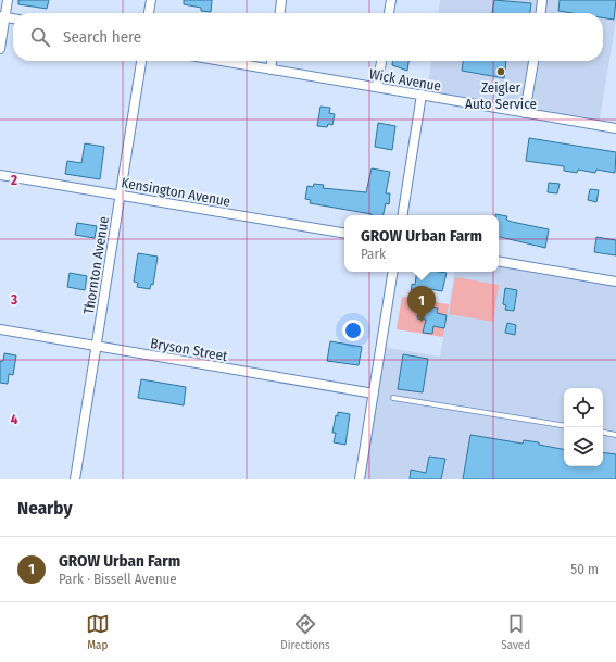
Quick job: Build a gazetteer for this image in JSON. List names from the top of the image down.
{
  "streets": {
    "street": [
      "Wick Avenue",
      "Kensington Avenue",
      "Thornton Avenue",
      "Bryson Street"
    ]
  },
  "crossings": [
    ["Kensington Avenue", "Thornton Avenue"],
    ["Thornton Avenue", "Bryson Street"]
  ],
  "places": ["Zeigler Auto Service"],
  "page": {
    "search": "Search here",
    "popup": ["GROW Urban Farm", "Park"],
    "pins": "1",
    "heading": "Nearby",
    "list": [
      {
        "mark": "1",
        "name": "GROW Urban Farm",
        "note": "Park · Bissell Avenue",
        "value": "50 m"
      }
    ],
    "nav": ["Map", "Directions", "Saved"]
  },
  "grid": {
    "rows": ["2", "3", "4"]
  }
}
